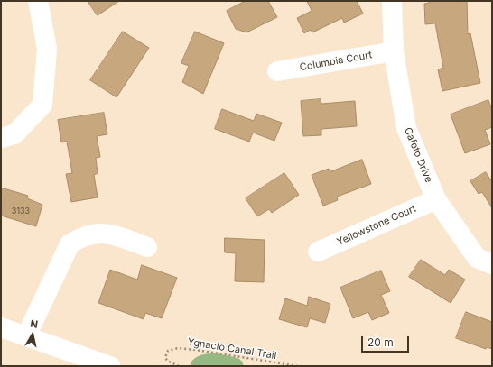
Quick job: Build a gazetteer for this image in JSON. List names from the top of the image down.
{
  "streets": {
    "street": ["Columbia Court", "Cafeto Drive", "Yellowstone Court"],
    "path": ["Ygnacio Canal Trail"]
  },
  "crossings": [
    ["Columbia Court", "Cafeto Drive"],
    ["Cafeto Drive", "Yellowstone Court"]
  ],
  "house_numbers": ["3133"],
  "scale_bar": "20 m",
  "north": "top"
}
